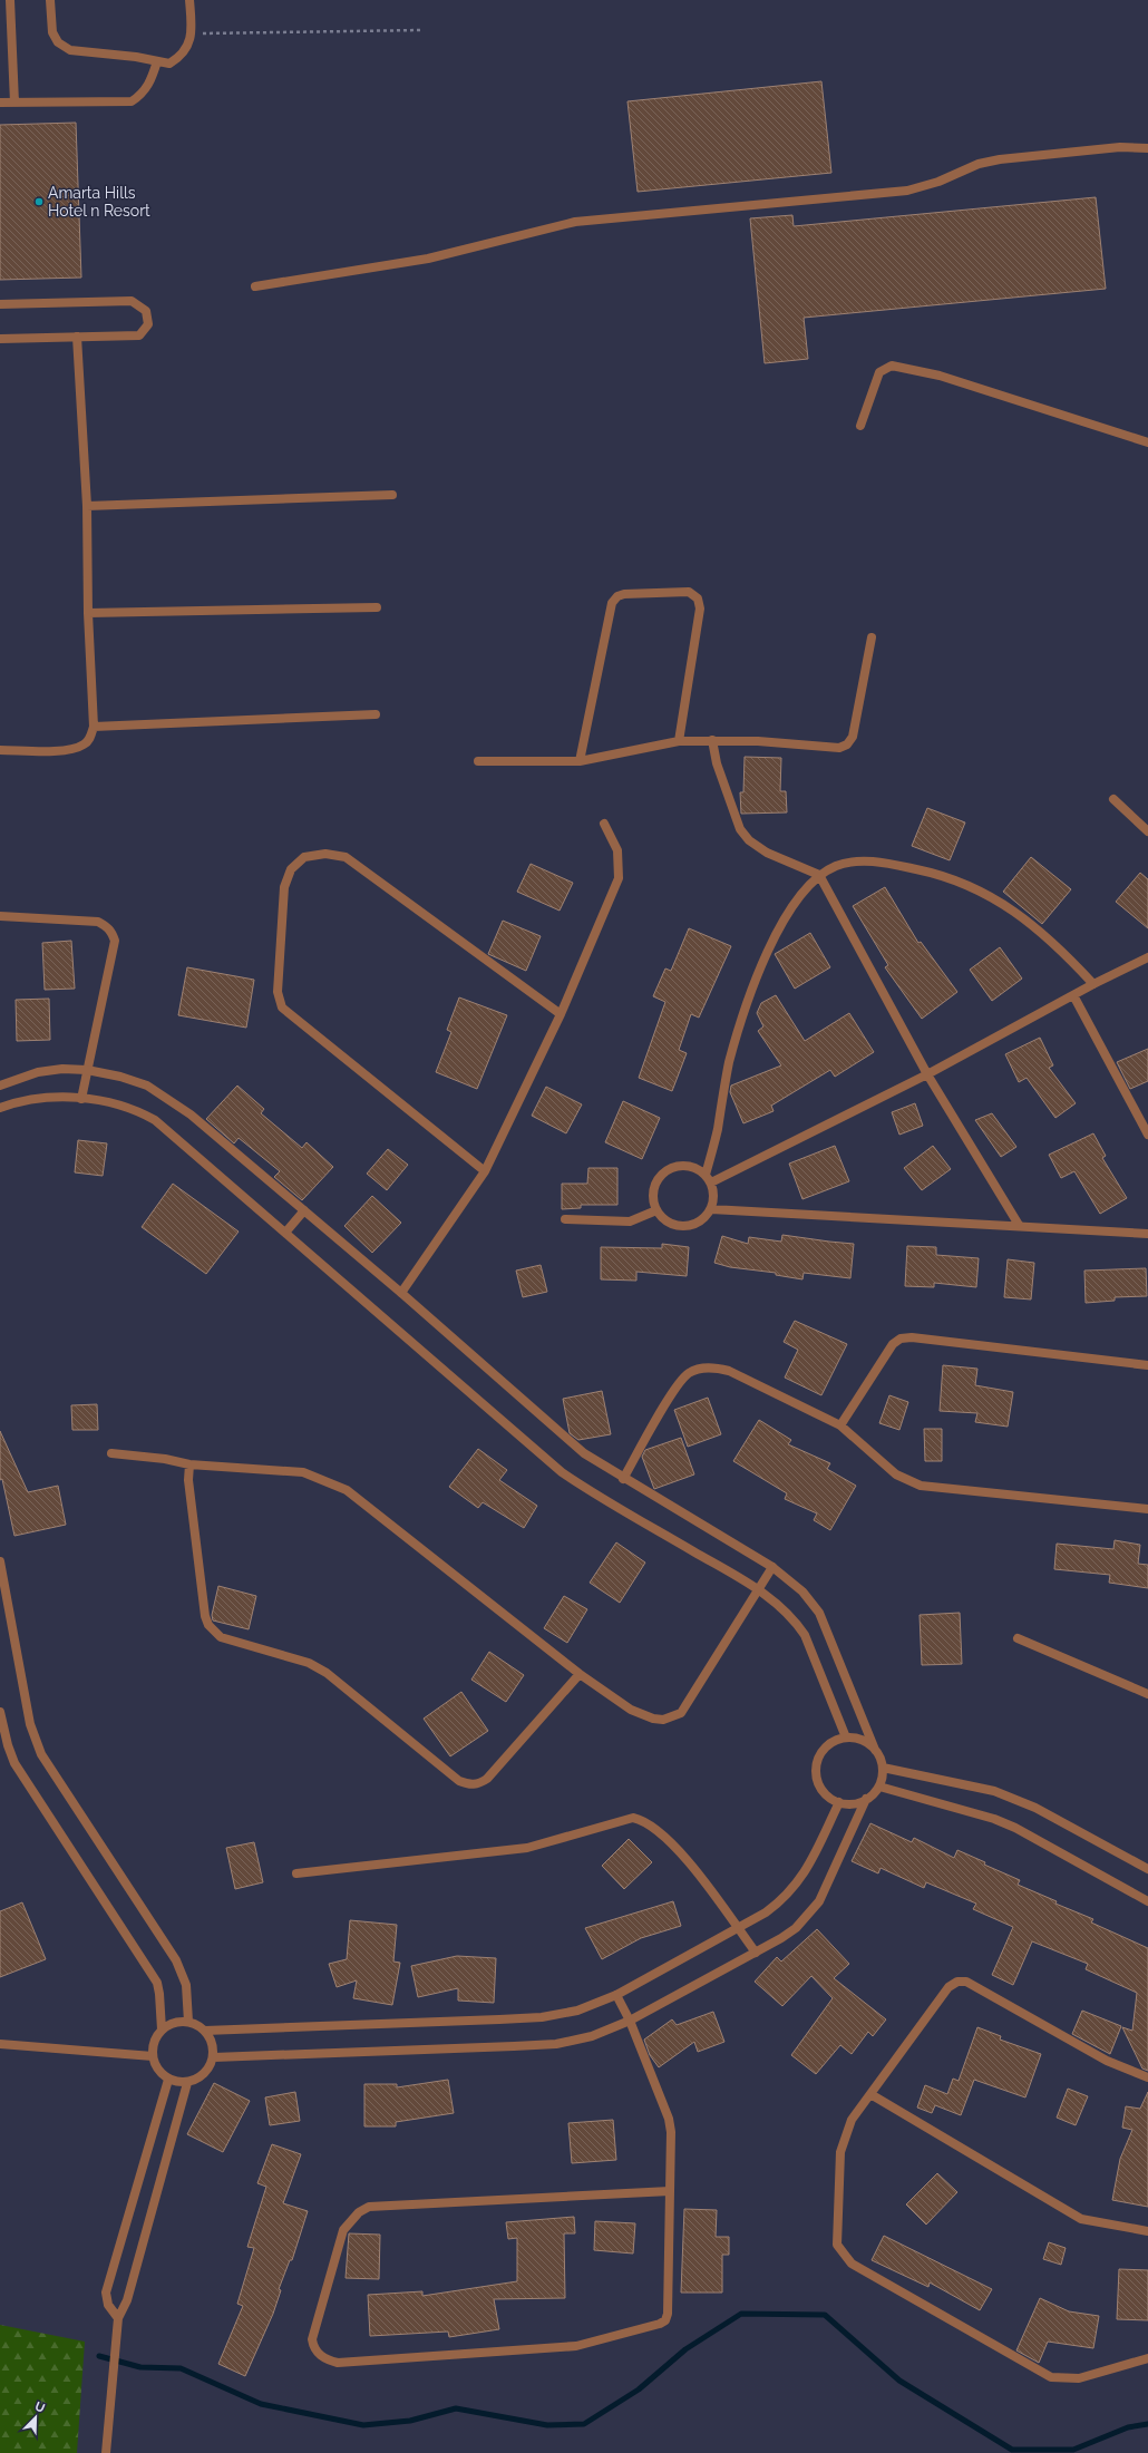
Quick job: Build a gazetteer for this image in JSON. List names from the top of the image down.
{
  "places": ["Amarta Hills Hotel n Resort"],
  "north": "top right"
}
